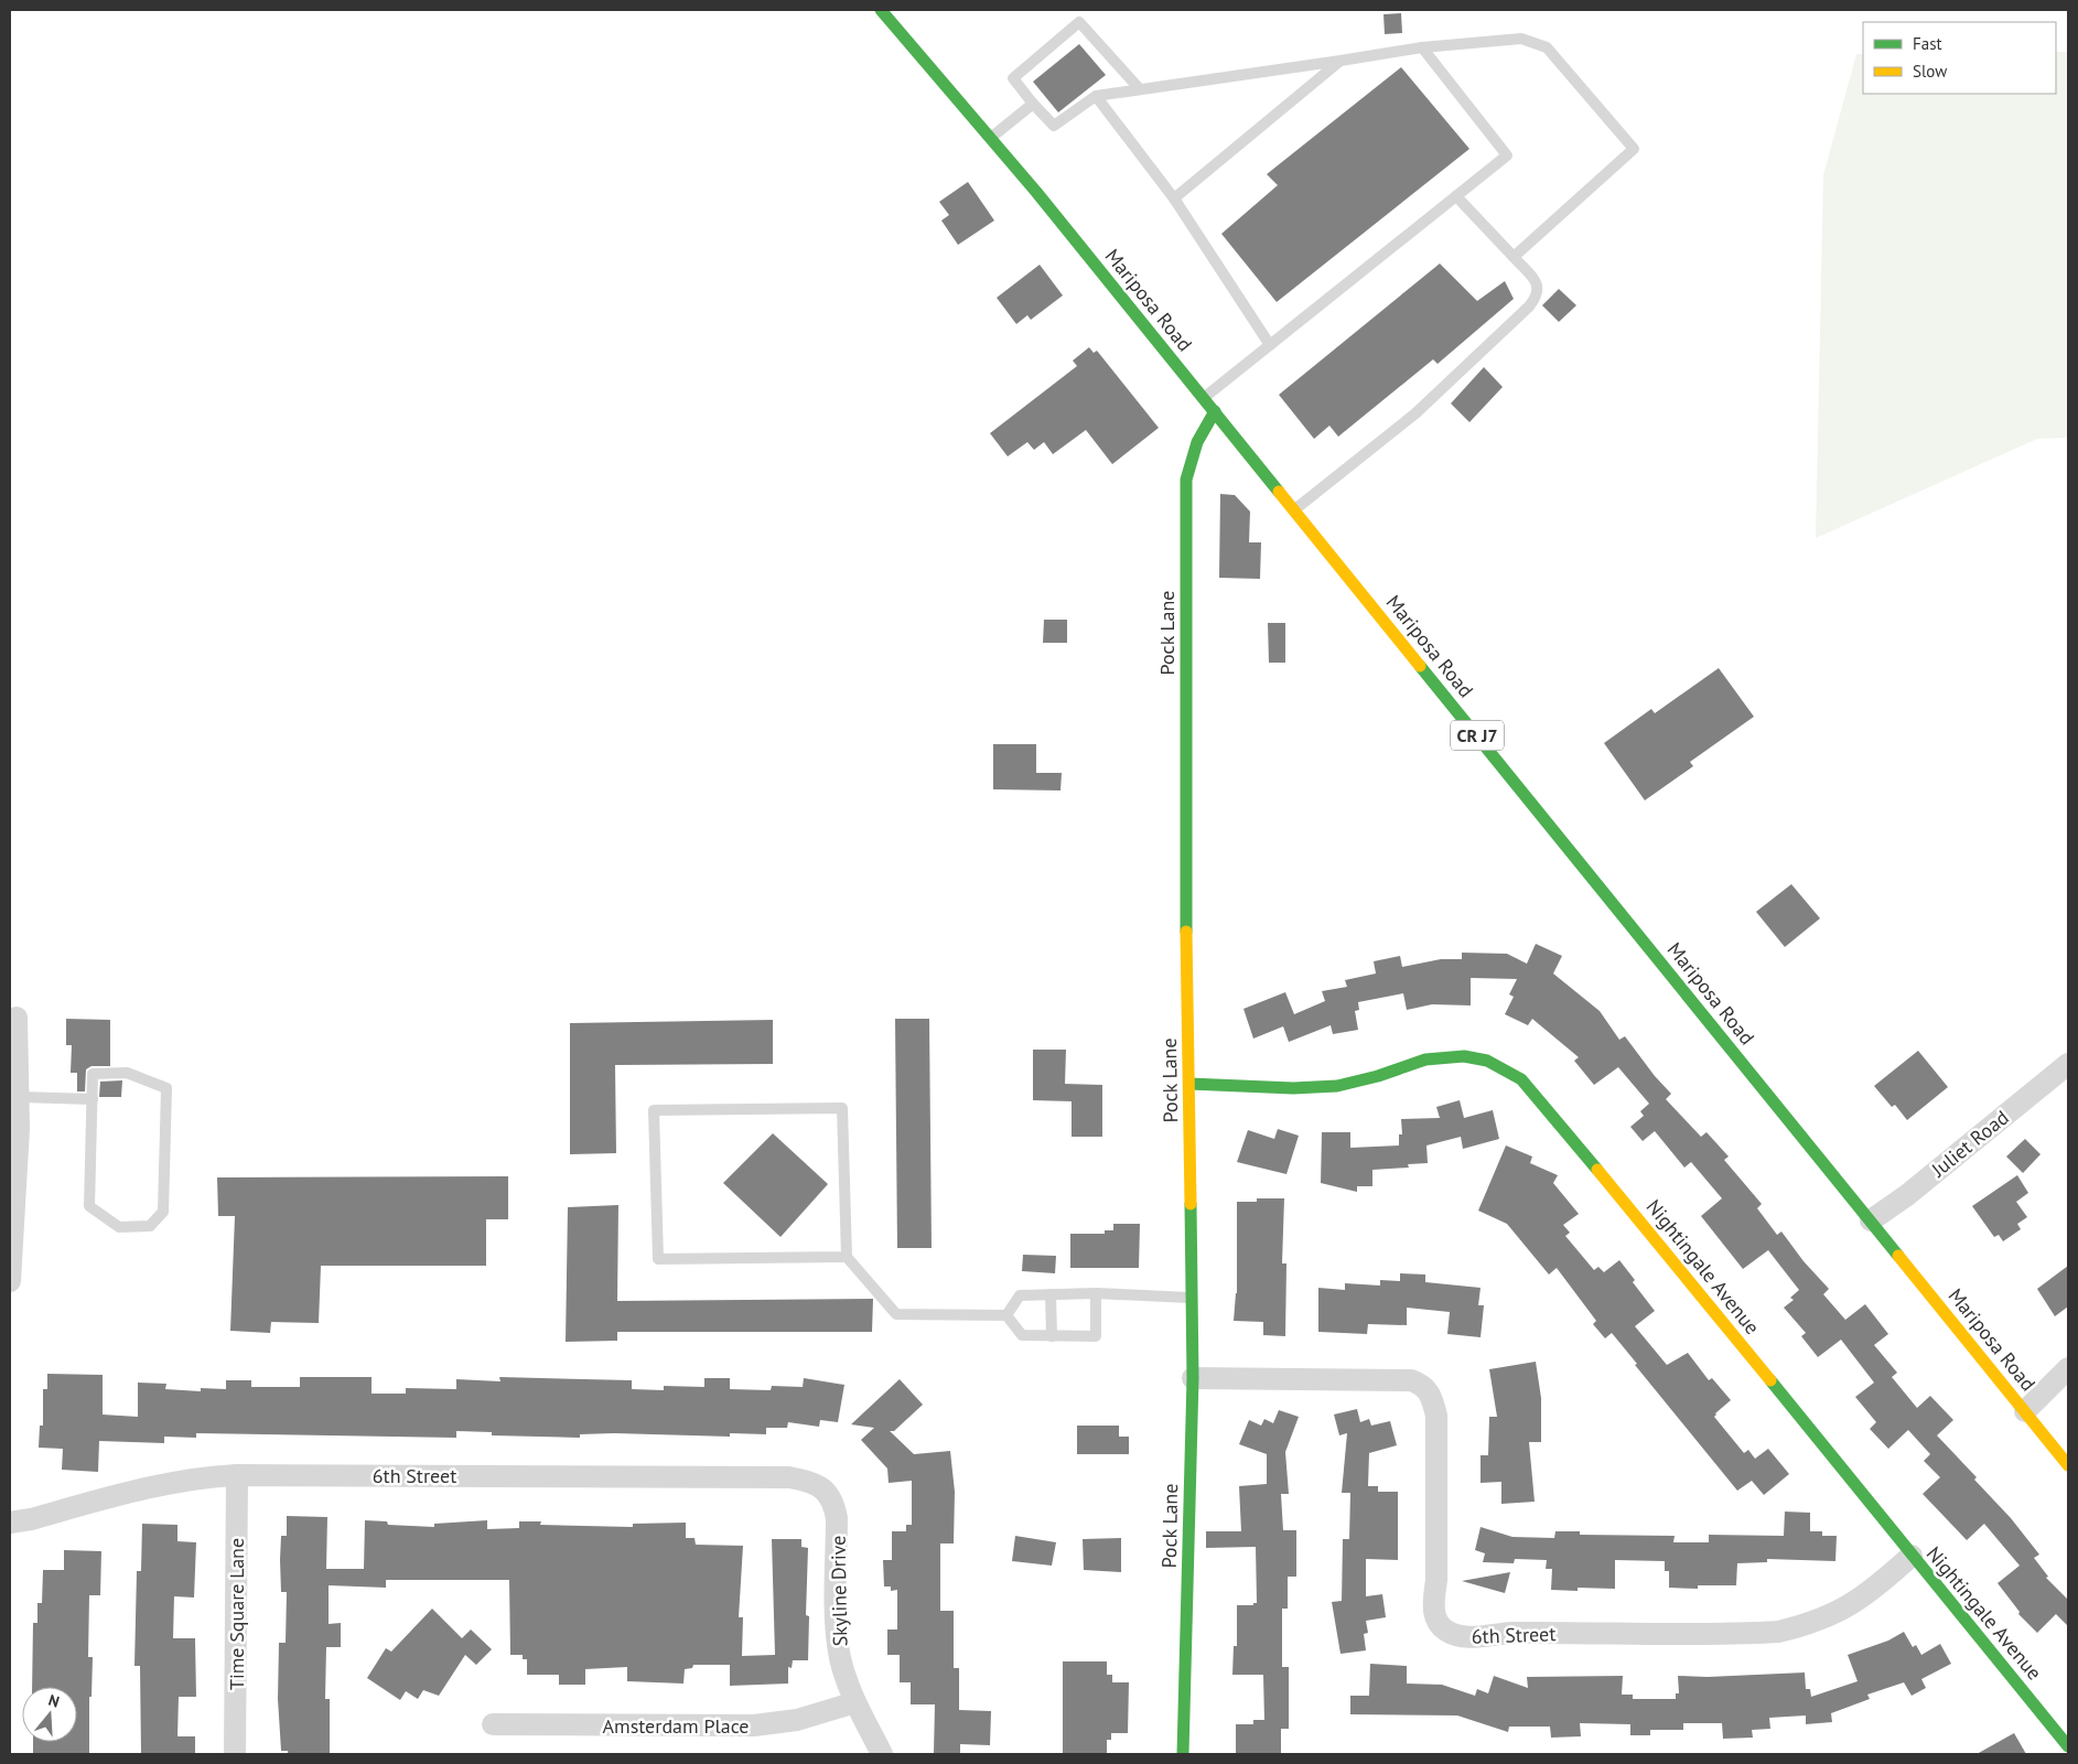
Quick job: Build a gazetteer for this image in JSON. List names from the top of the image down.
{
  "streets": {
    "street": [
      "Mariposa Road",
      "Pock Lane",
      "CR J7",
      "Juliet Road",
      "Nightingale Avenue",
      "6th Street",
      "Skyline Drive",
      "Time Square Lane",
      "Amsterdam Place"
    ]
  },
  "crossings": [
    ["Mariposa Road", "Pock Lane"],
    ["Mariposa Road", "Juliet Road"],
    ["Pock Lane", "Nightingale Avenue"],
    ["Pock Lane", "6th Street"],
    ["Nightingale Avenue", "6th Street"],
    ["6th Street", "Skyline Drive"],
    ["6th Street", "Time Square Lane"],
    ["Skyline Drive", "Amsterdam Place"]
  ],
  "legend": ["Fast", "Slow"],
  "north": "top"
}
